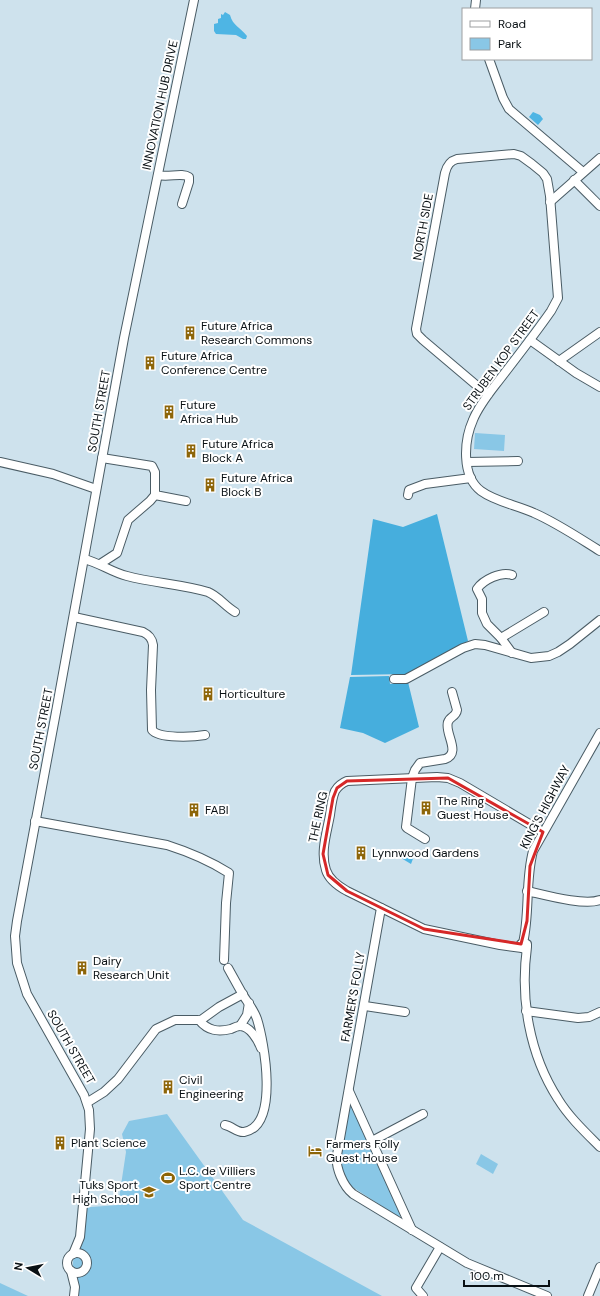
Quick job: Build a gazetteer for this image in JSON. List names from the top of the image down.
{
  "streets": {
    "street": [
      "INNOVATION HUB DRIVE",
      "NORTH SIDE",
      "STRUBEN KOP STREET",
      "SOUTH STREET",
      "KING'S HIGHWAY",
      "THE RING",
      "FARMER'S FOLLY"
    ]
  },
  "crossings": [
    ["INNOVATION HUB DRIVE", "SOUTH STREET"],
    ["NORTH SIDE", "STRUBEN KOP STREET"],
    ["KING'S HIGHWAY", "THE RING"],
    ["THE RING", "FARMER'S FOLLY"]
  ],
  "places": {
    "building": [
      "Future Africa Research Commons",
      "Future Africa Conference Centre",
      "Future Africa Hub",
      "Future Africa Block A",
      "Future Africa Block B",
      "Horticulture",
      "The Ring Guest House",
      "FABI",
      "Lynnwood Gardens",
      "Dairy Research Unit",
      "Civil Engineering",
      "Plant Science"
    ],
    "hotel": ["Farmers Folly Guest House"],
    "sports": ["L.C. de Villiers Sport Centre"],
    "school or university": ["Tuks Sport High School"]
  },
  "legend": ["Road", "Park"],
  "scale_bar": "100 m",
  "north": "left"
}
